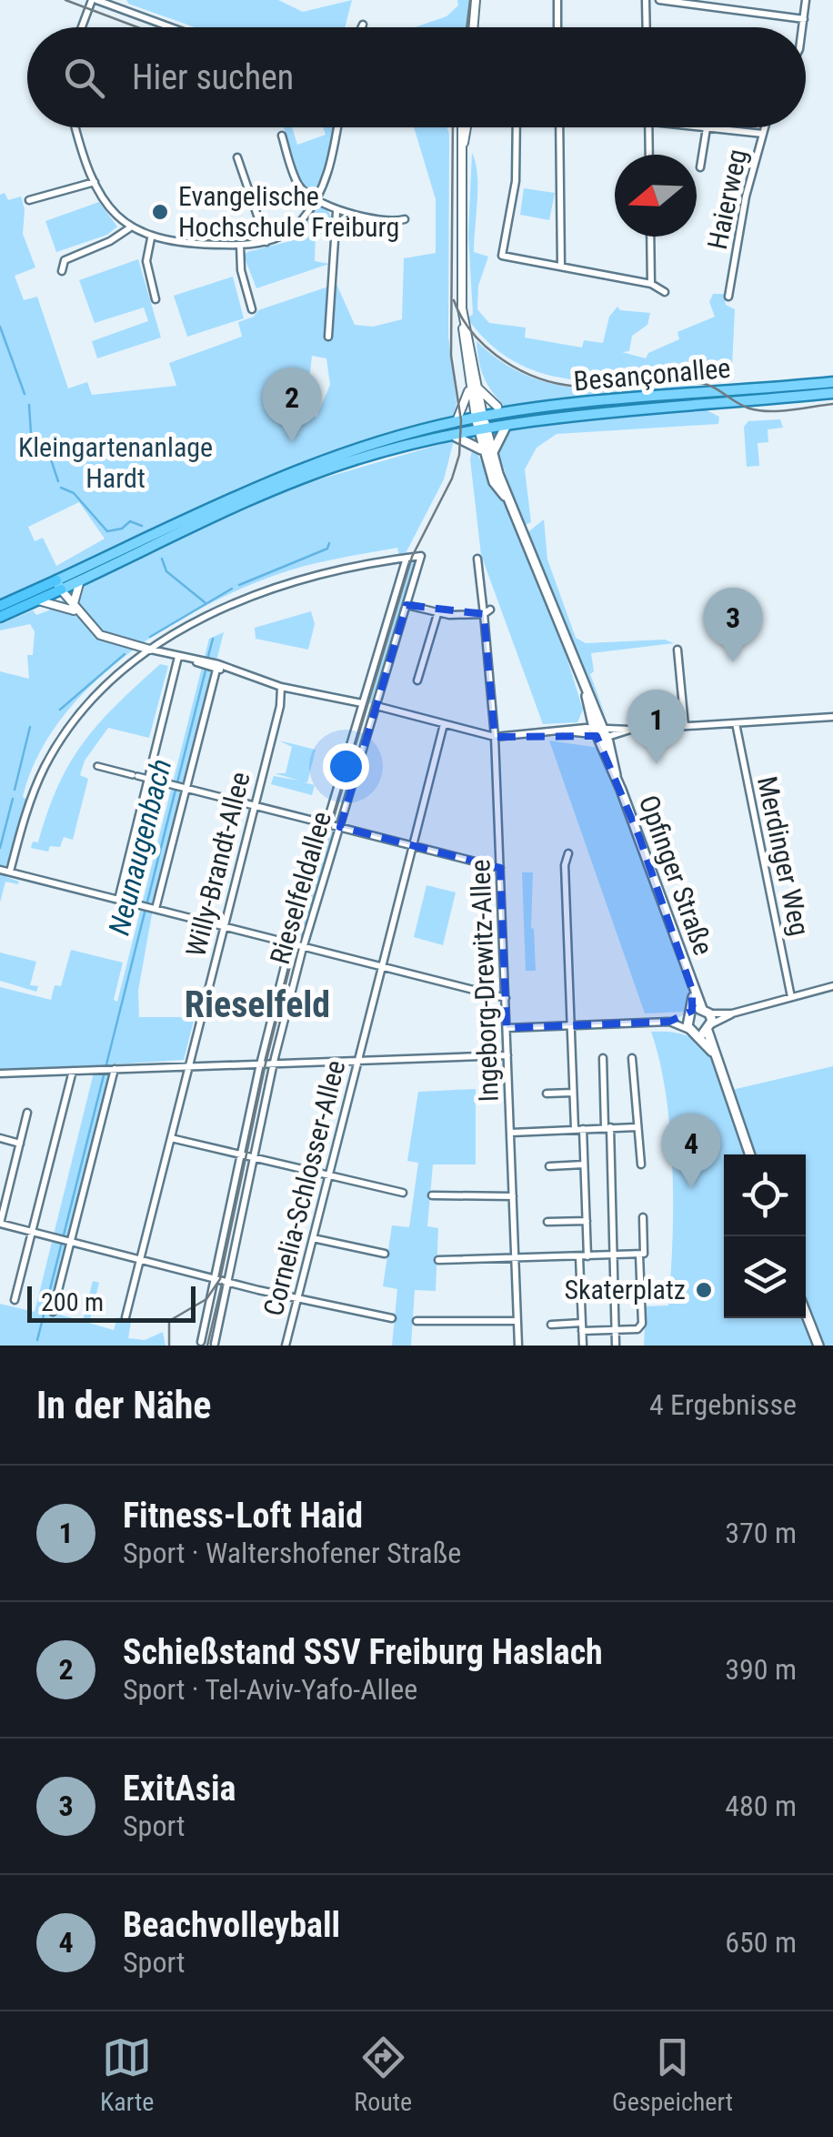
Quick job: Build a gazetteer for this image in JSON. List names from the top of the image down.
{
  "streets": {
    "main road": ["Besançonallee", "Opfinger Straße"],
    "street": [
      "Haierweg",
      "Merdinger Weg",
      "Willy-Brandt-Allee",
      "Rieselfeldallee",
      "Ingeborg-Drewitz-Allee",
      "Cornelia-Schlosser-Allee"
    ]
  },
  "crossings": [
    ["Besançonallee", "Opfinger Straße"]
  ],
  "districts": ["Rieselfeld"],
  "water": ["Neunaugenbach"],
  "parks": ["Kleingartenanlage Hardt"],
  "places": ["Evangelische Hochschule Freiburg", "Skaterplatz"],
  "scale_bar": "200 m",
  "north": "left",
  "page": {
    "search": "Hier suchen",
    "pins": [
      "2",
      "3",
      "1",
      "4"
    ],
    "scale": "200 m",
    "heading": ["In der Nähe", "4 Ergebnisse"],
    "list": [
      {
        "mark": "1",
        "name": "Fitness-Loft Haid",
        "note": "Sport · Waltershofener Straße",
        "value": "370 m"
      },
      {
        "mark": "2",
        "name": "Schießstand SSV Freiburg Haslach",
        "note": "Sport · Tel-Aviv-Yafo-Allee",
        "value": "390 m"
      },
      {
        "mark": "3",
        "name": "ExitAsia",
        "note": "Sport",
        "value": "480 m"
      },
      {
        "mark": "4",
        "name": "Beachvolleyball",
        "note": "Sport",
        "value": "650 m"
      }
    ],
    "nav": ["Karte", "Route", "Gespeichert"]
  }
}
